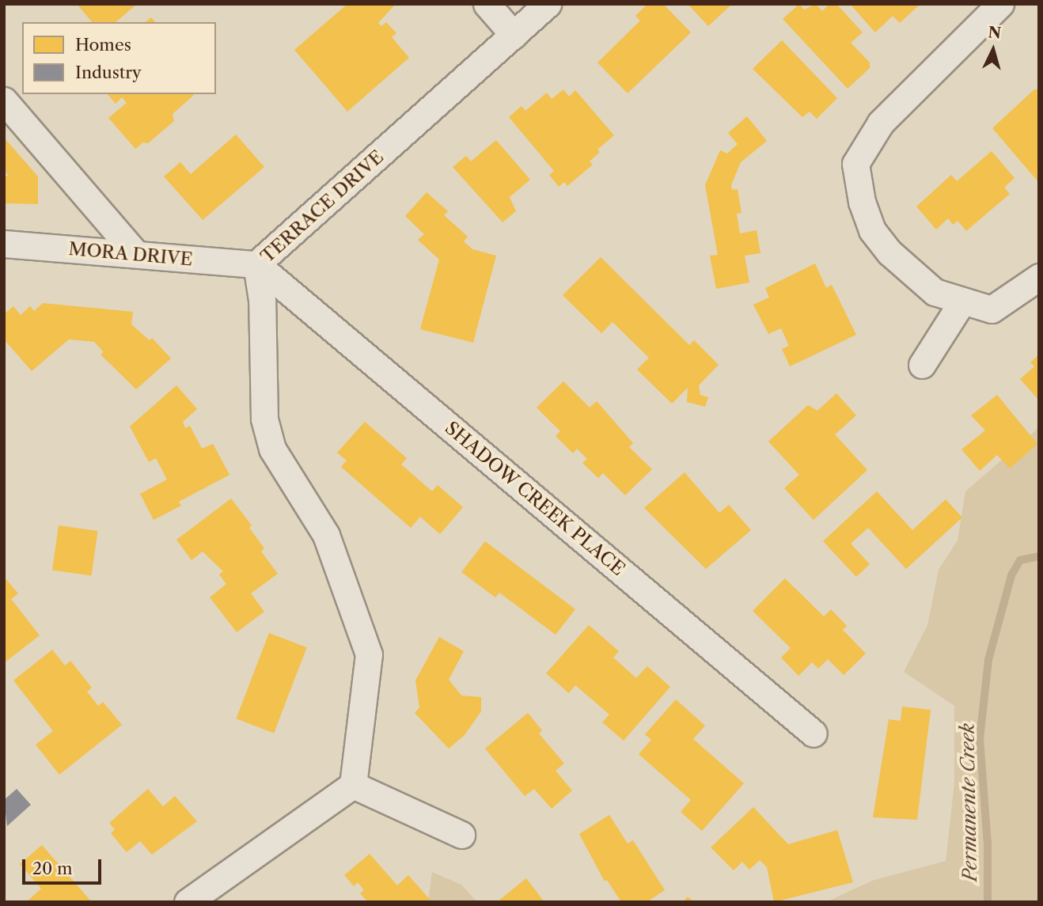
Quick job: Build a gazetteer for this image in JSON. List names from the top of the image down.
{
  "streets": {
    "street": ["TERRACE DRIVE", "MORA DRIVE", "SHADOW CREEK PLACE"]
  },
  "crossings": [
    ["TERRACE DRIVE", "MORA DRIVE"],
    ["TERRACE DRIVE", "SHADOW CREEK PLACE"],
    ["MORA DRIVE", "SHADOW CREEK PLACE"]
  ],
  "water": ["Permanente Creek"],
  "legend": ["Homes", "Industry"],
  "scale_bar": "20 m",
  "north": "top"
}
